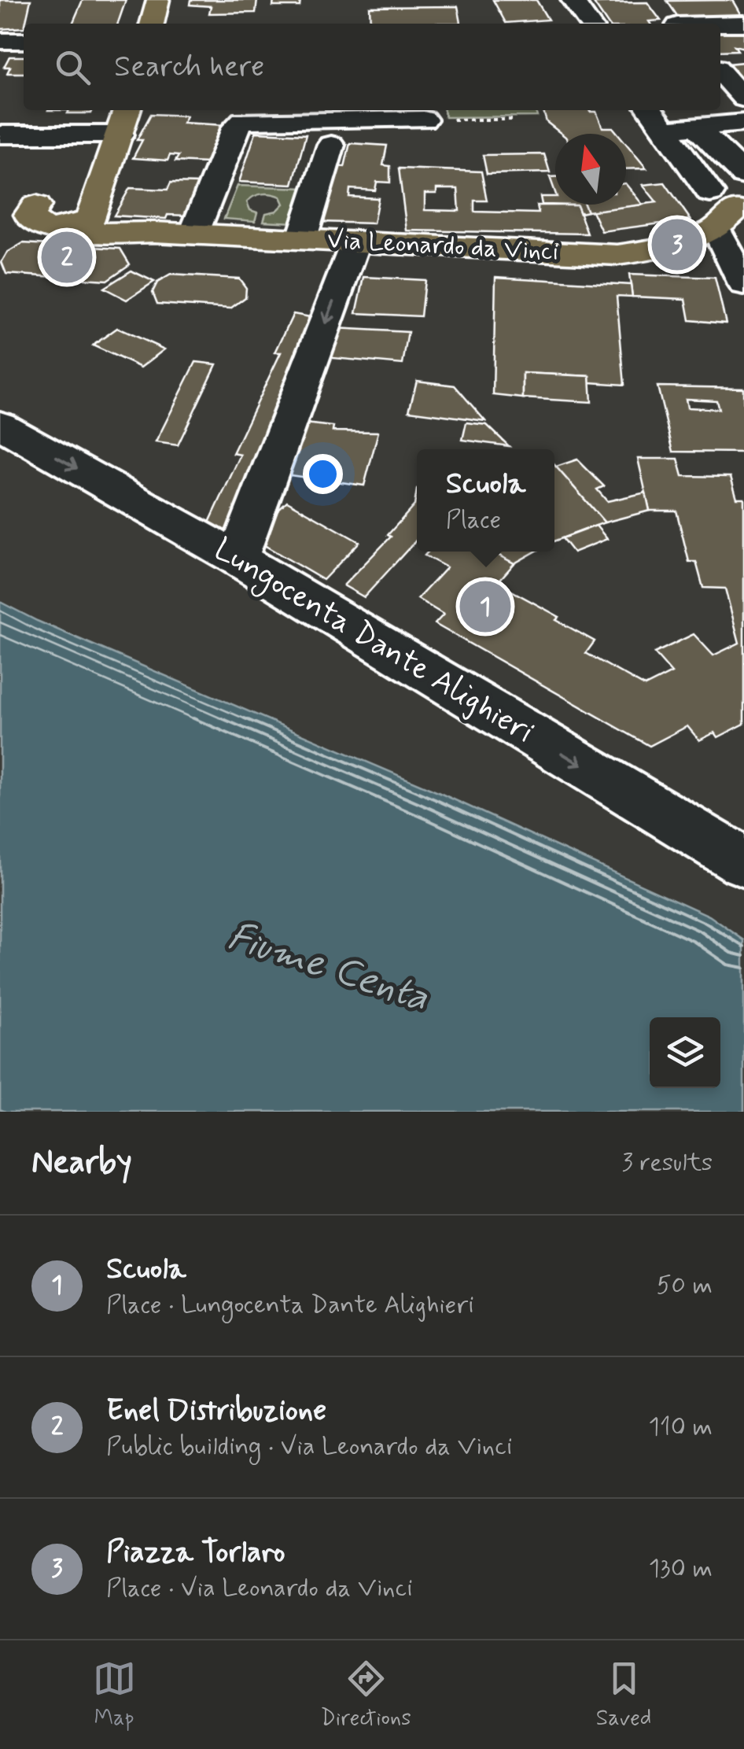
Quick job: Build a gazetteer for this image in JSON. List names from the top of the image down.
{
  "streets": {
    "main road": ["Via Leonardo da Vinci"],
    "street": ["Lungocenta Dante Alighieri"]
  },
  "one_way": ["Lungocenta Dante Alighieri"],
  "water": ["Fiume Centa"],
  "north": "top",
  "page": {
    "search": "Search here",
    "pins": ["3", "2", "1"],
    "popup": ["Scuola", "Place"],
    "heading": ["Nearby", "3 results"],
    "list": [
      {
        "mark": "1",
        "name": "Scuola",
        "note": "Place · Lungocenta Dante Alighieri",
        "value": "50 m"
      },
      {
        "mark": "2",
        "name": "Enel Distribuzione",
        "note": "Public building · Via Leonardo da Vinci",
        "value": "110 m"
      },
      {
        "mark": "3",
        "name": "Piazza Torlaro",
        "note": "Place · Via Leonardo da Vinci",
        "value": "130 m"
      }
    ],
    "nav": ["Map", "Directions", "Saved"]
  }
}
